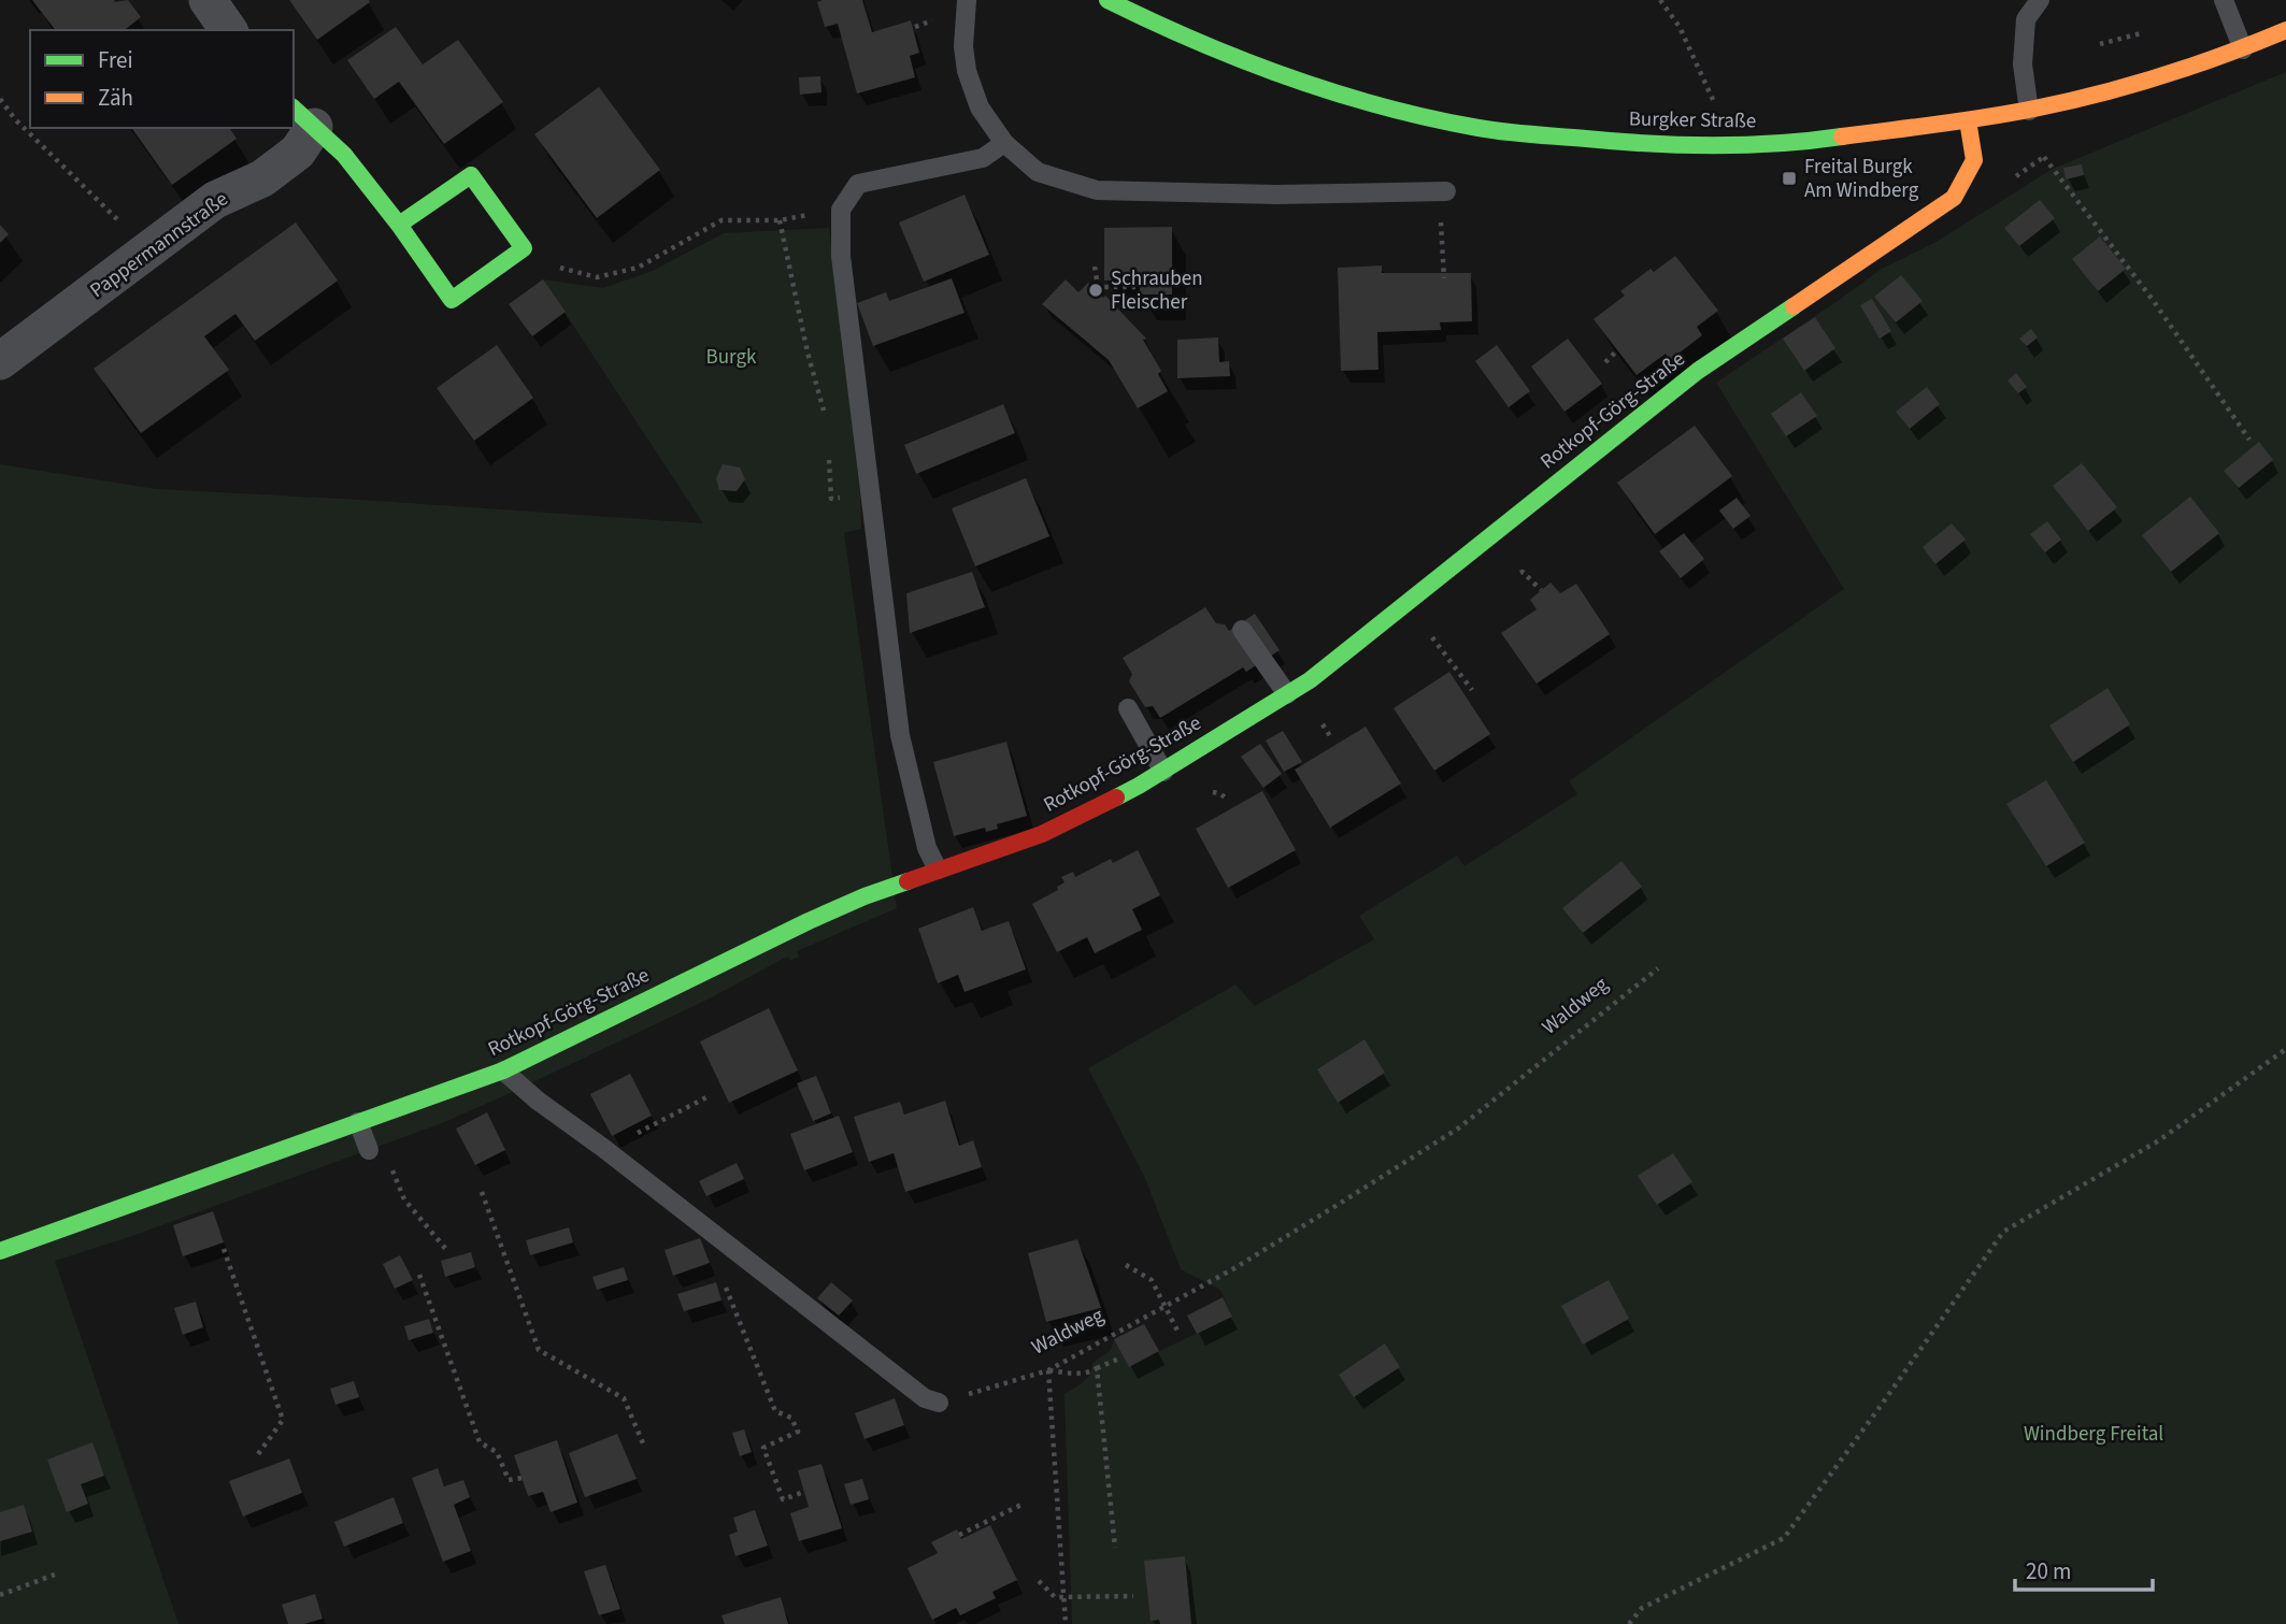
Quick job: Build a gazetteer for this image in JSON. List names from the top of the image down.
{
  "streets": {
    "street": ["Burgker Straße", "Pappermannstraße", "Rotkopf-Görg-Straße"],
    "path": ["Waldweg"]
  },
  "crossings": [
    ["Burgker Straße", "Rotkopf-Görg-Straße"]
  ],
  "parks": ["Burgk", "Windberg Freital"],
  "places": {
    "transit": ["Freital Burgk Am Windberg"],
    "other": ["Schrauben Fleischer"]
  },
  "legend": ["Frei", "Zäh"],
  "scale_bar": "20 m"
}
